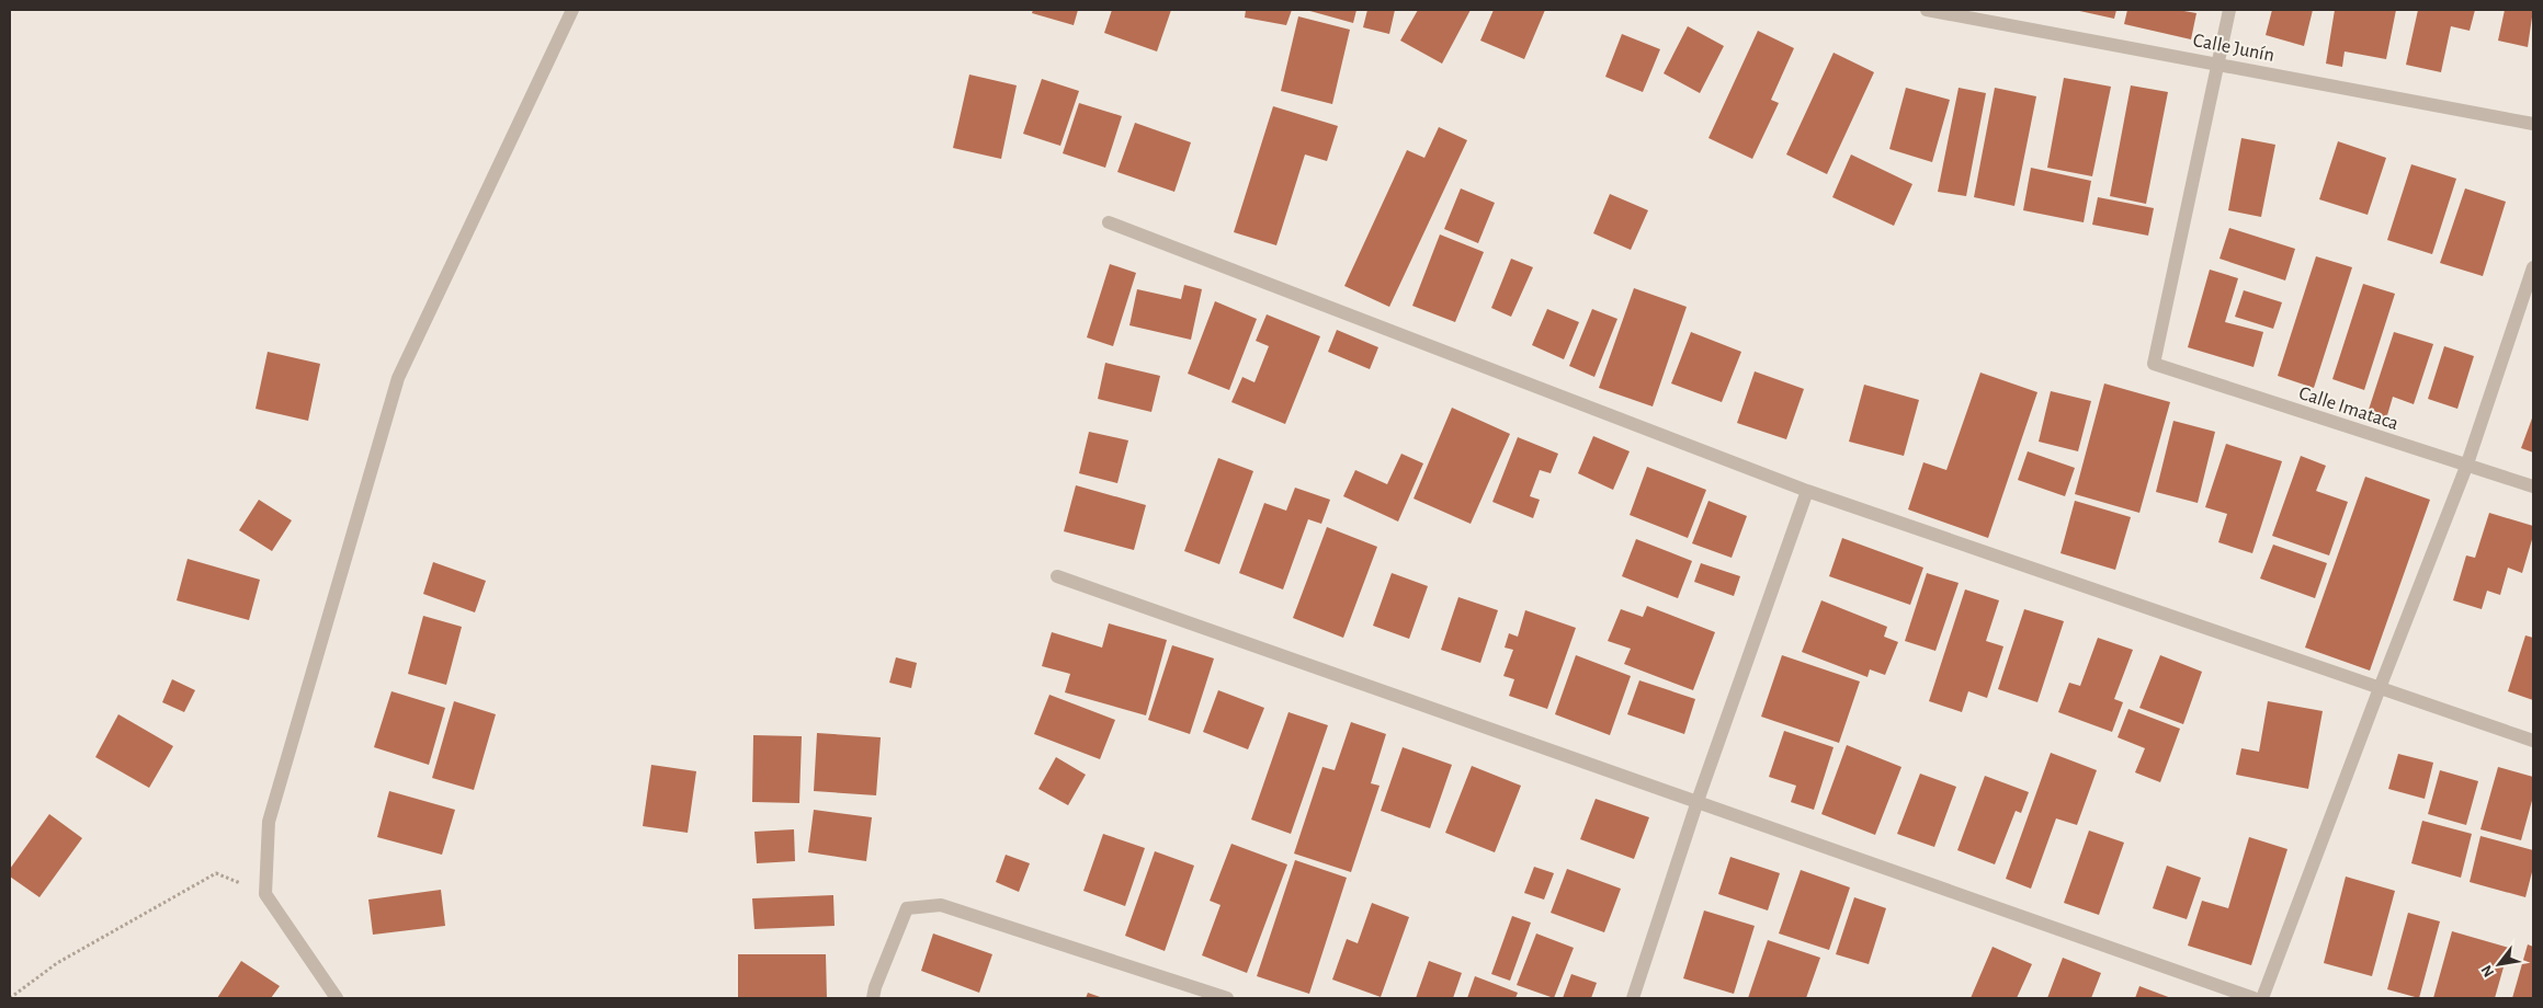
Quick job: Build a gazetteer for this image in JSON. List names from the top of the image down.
{
  "streets": {
    "street": ["Calle Junín", "Calle Imataca"]
  },
  "crossings": [
    ["Calle Junín", "Calle Imataca"]
  ],
  "north": "bottom left"
}
